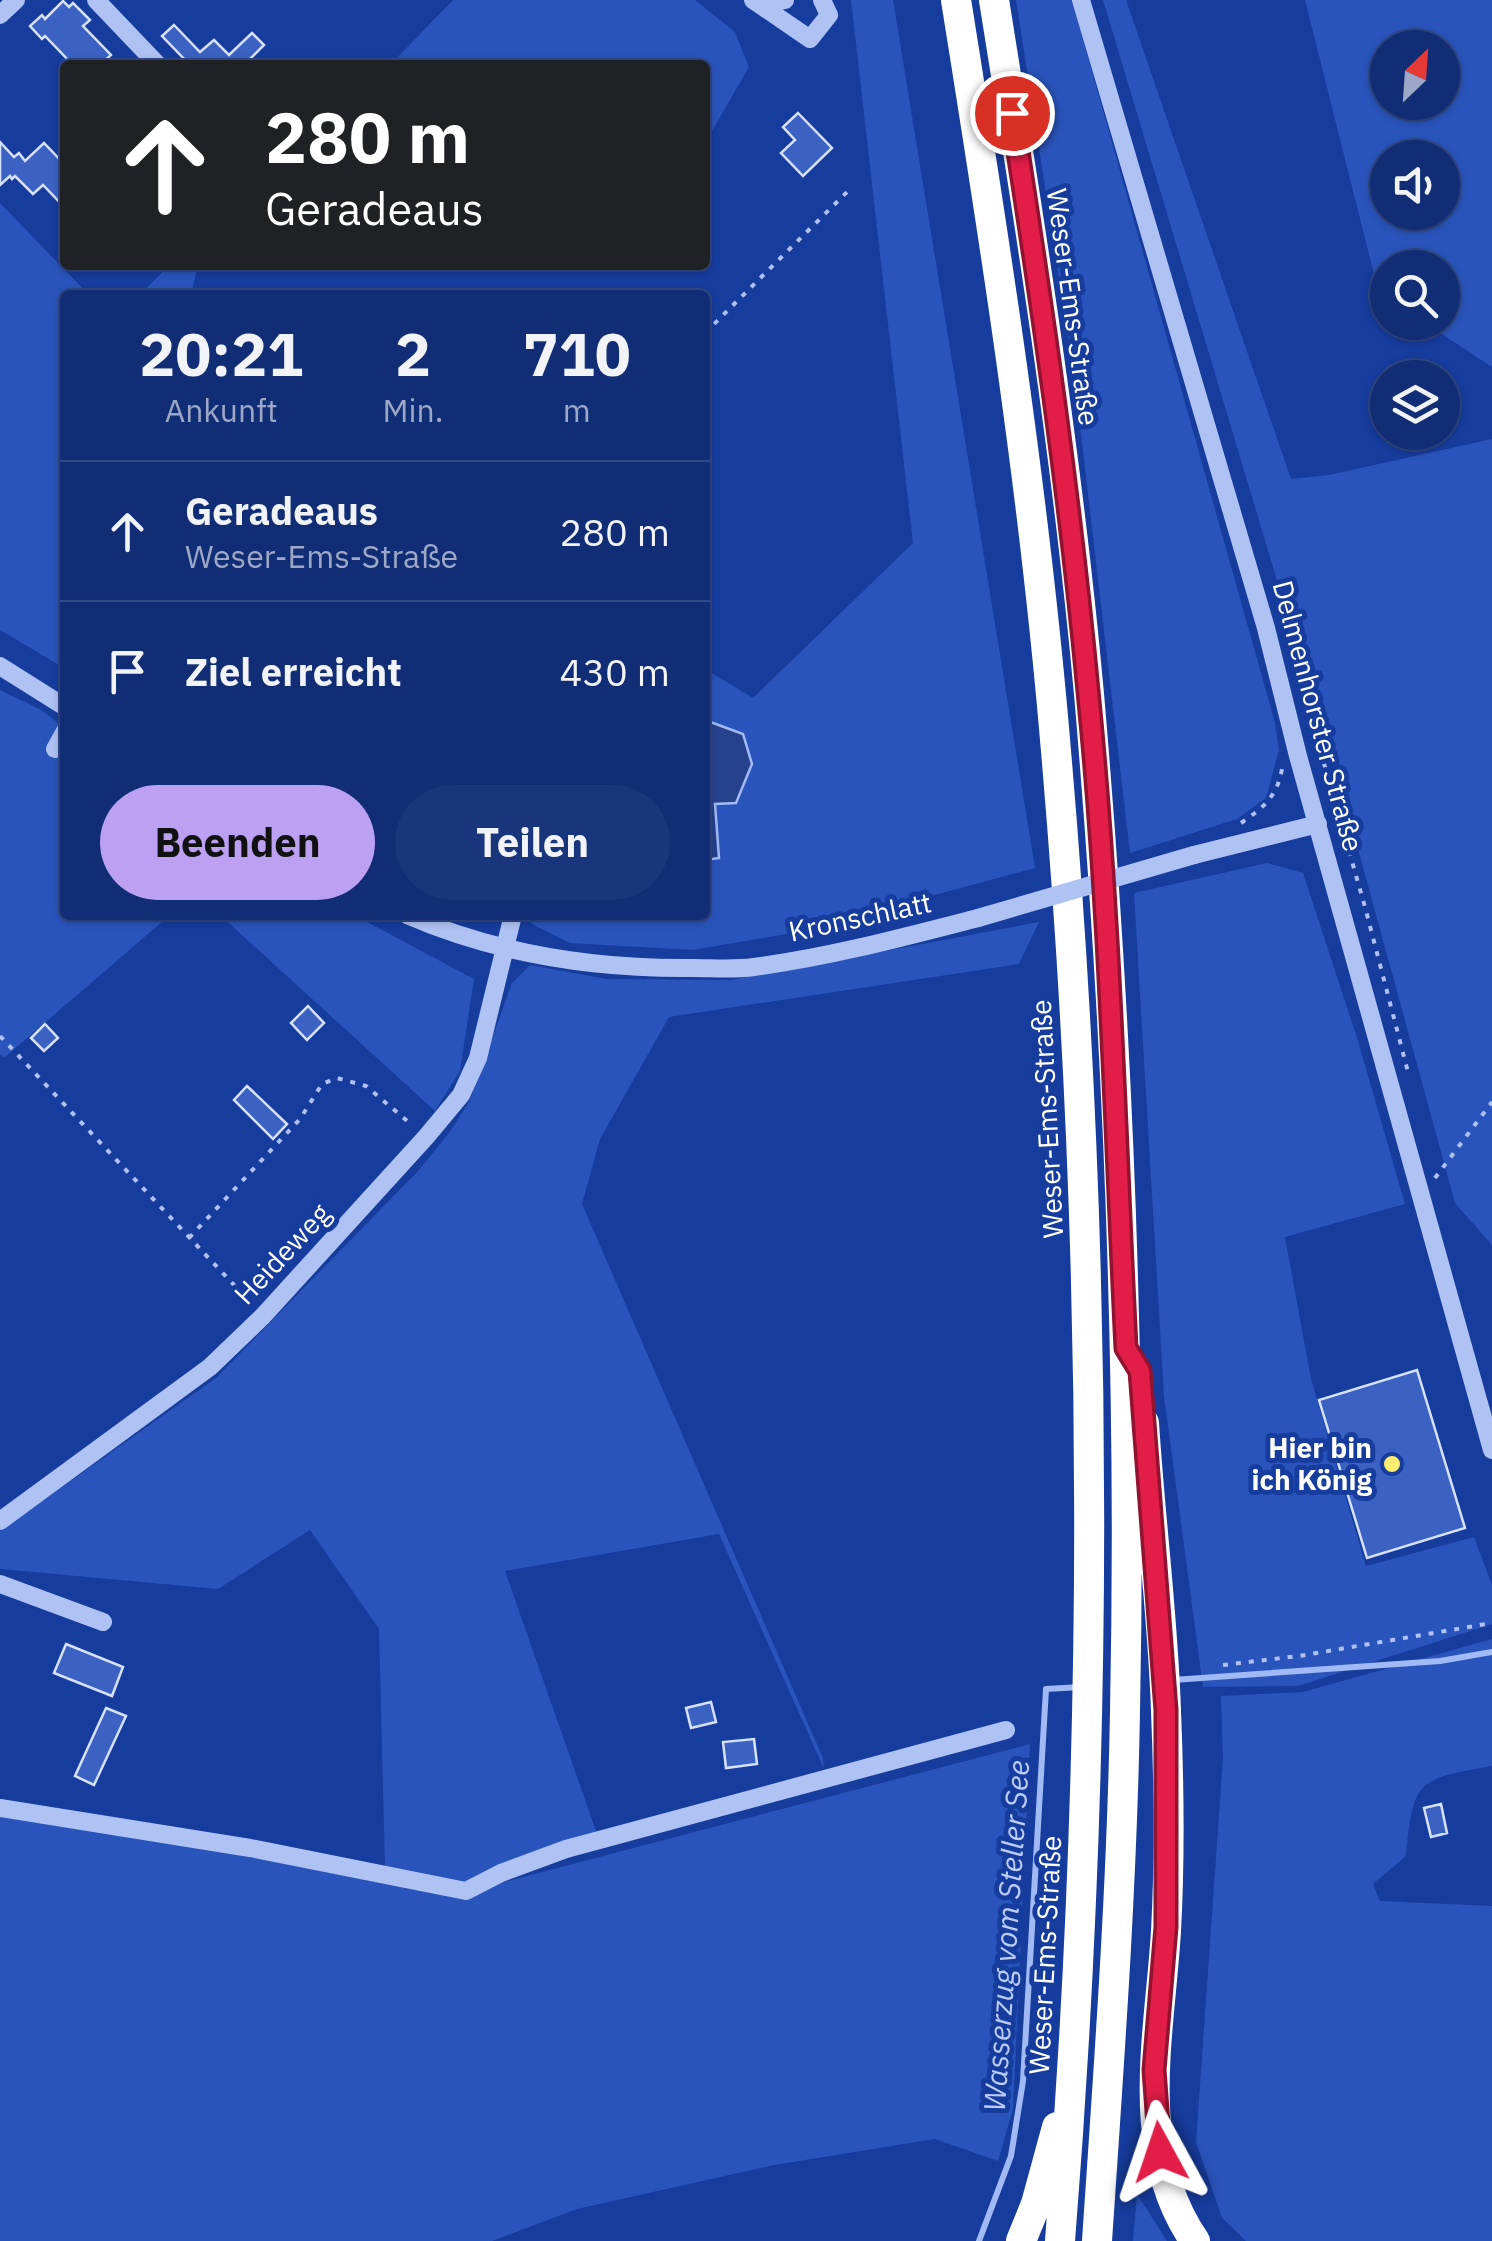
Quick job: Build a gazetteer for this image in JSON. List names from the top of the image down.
{
  "streets": {
    "highway": ["Weser-Ems-Straße"],
    "street": ["Delmenhorster Straße", "Kronschlatt", "Heideweg"]
  },
  "crossings": [
    ["Delmenhorster Straße", "Kronschlatt"],
    ["Kronschlatt", "Heideweg"]
  ],
  "water": ["Wasserzug vom Steller See"],
  "places": ["Hier bin ich König"],
  "north": "top right",
  "page": {
    "turn": ["280 m", "Geradeaus"],
    "eta": [
      "20:21",
      "Ankunft",
      "2",
      "Min.",
      "710",
      "m"
    ],
    "list": [
      {
        "name": "Geradeaus",
        "note": "Weser-Ems-Straße",
        "value": "280 m"
      },
      {
        "name": "Ziel erreicht",
        "value": "430 m"
      }
    ],
    "buttons": ["Beenden", "Teilen"]
  }
}
